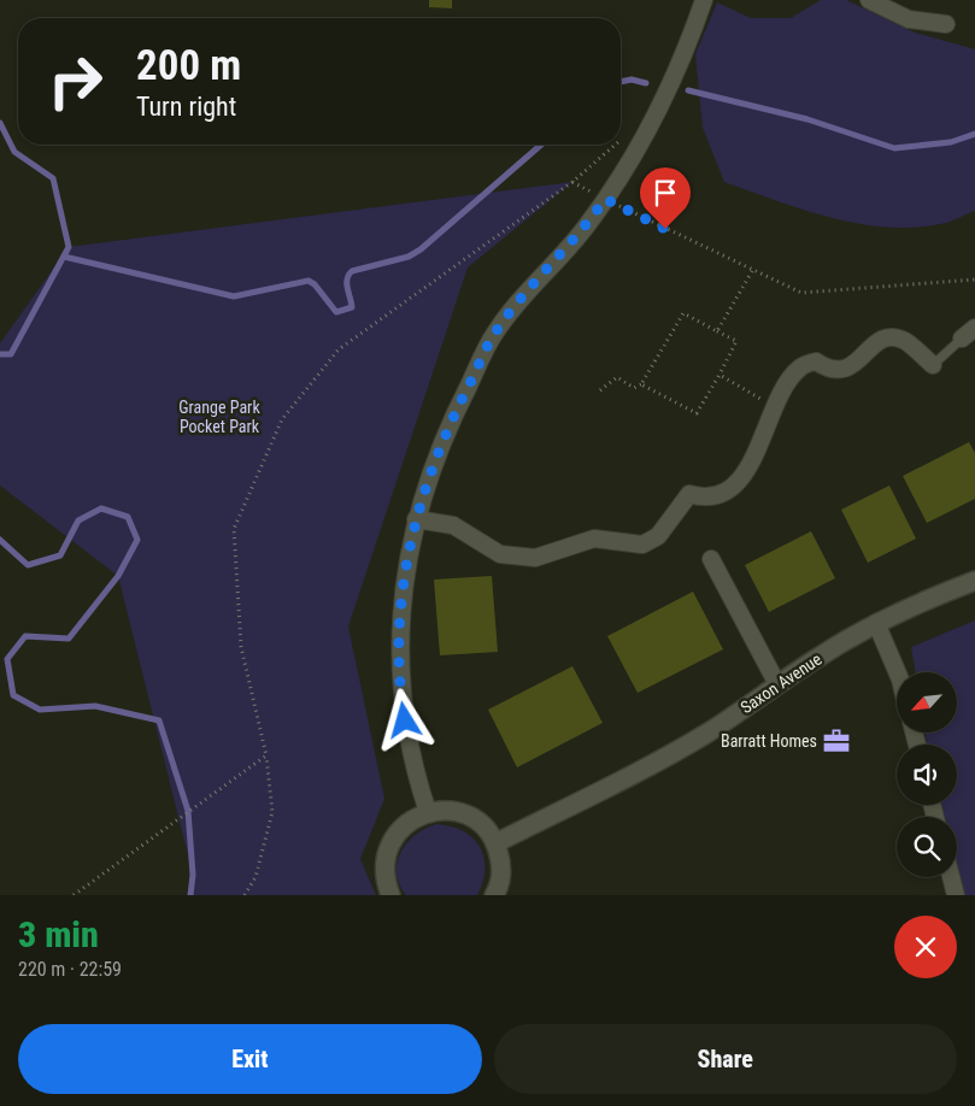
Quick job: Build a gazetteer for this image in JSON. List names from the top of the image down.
{
  "streets": {
    "street": ["Saxon Avenue"]
  },
  "parks": ["Grange Park Pocket Park"],
  "places": {
    "office": ["Barratt Homes"]
  },
  "north": "bottom left",
  "page": {
    "turn": ["200 m", "Turn right"],
    "heading": ["3 min", "220 m · 22:59"],
    "buttons": ["Exit", "Share"]
  }
}
